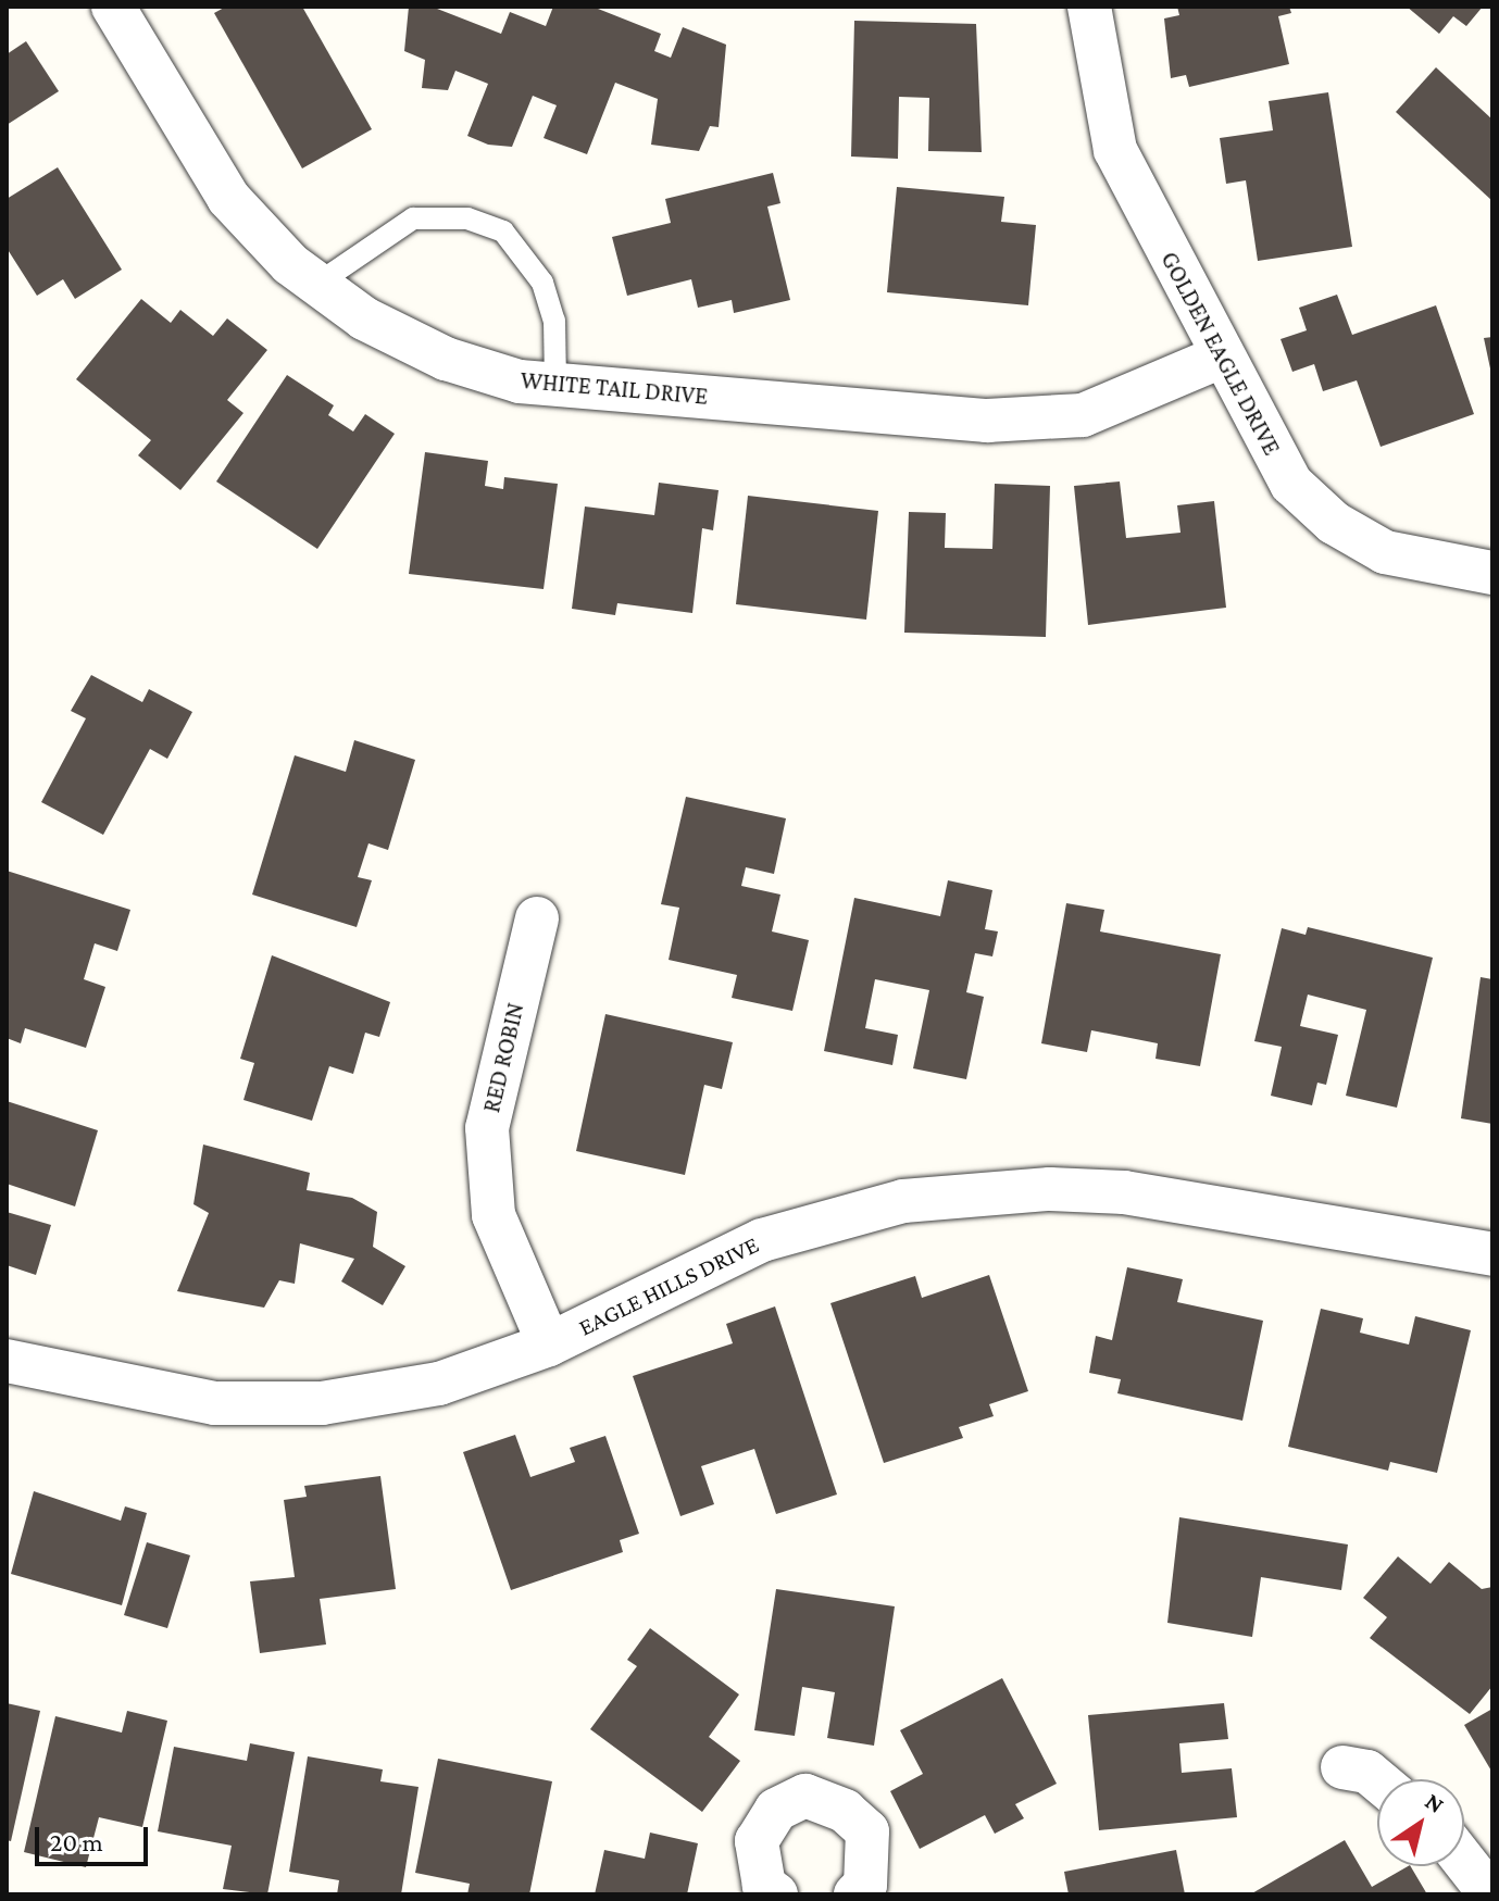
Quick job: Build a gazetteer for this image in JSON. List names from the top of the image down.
{
  "streets": {
    "street": [
      "GOLDEN EAGLE DRIVE",
      "WHITE TAIL DRIVE",
      "RED ROBIN",
      "EAGLE HILLS DRIVE"
    ]
  },
  "crossings": [
    ["GOLDEN EAGLE DRIVE", "WHITE TAIL DRIVE"],
    ["RED ROBIN", "EAGLE HILLS DRIVE"]
  ],
  "scale_bar": "20 m",
  "north": "top right"
}
